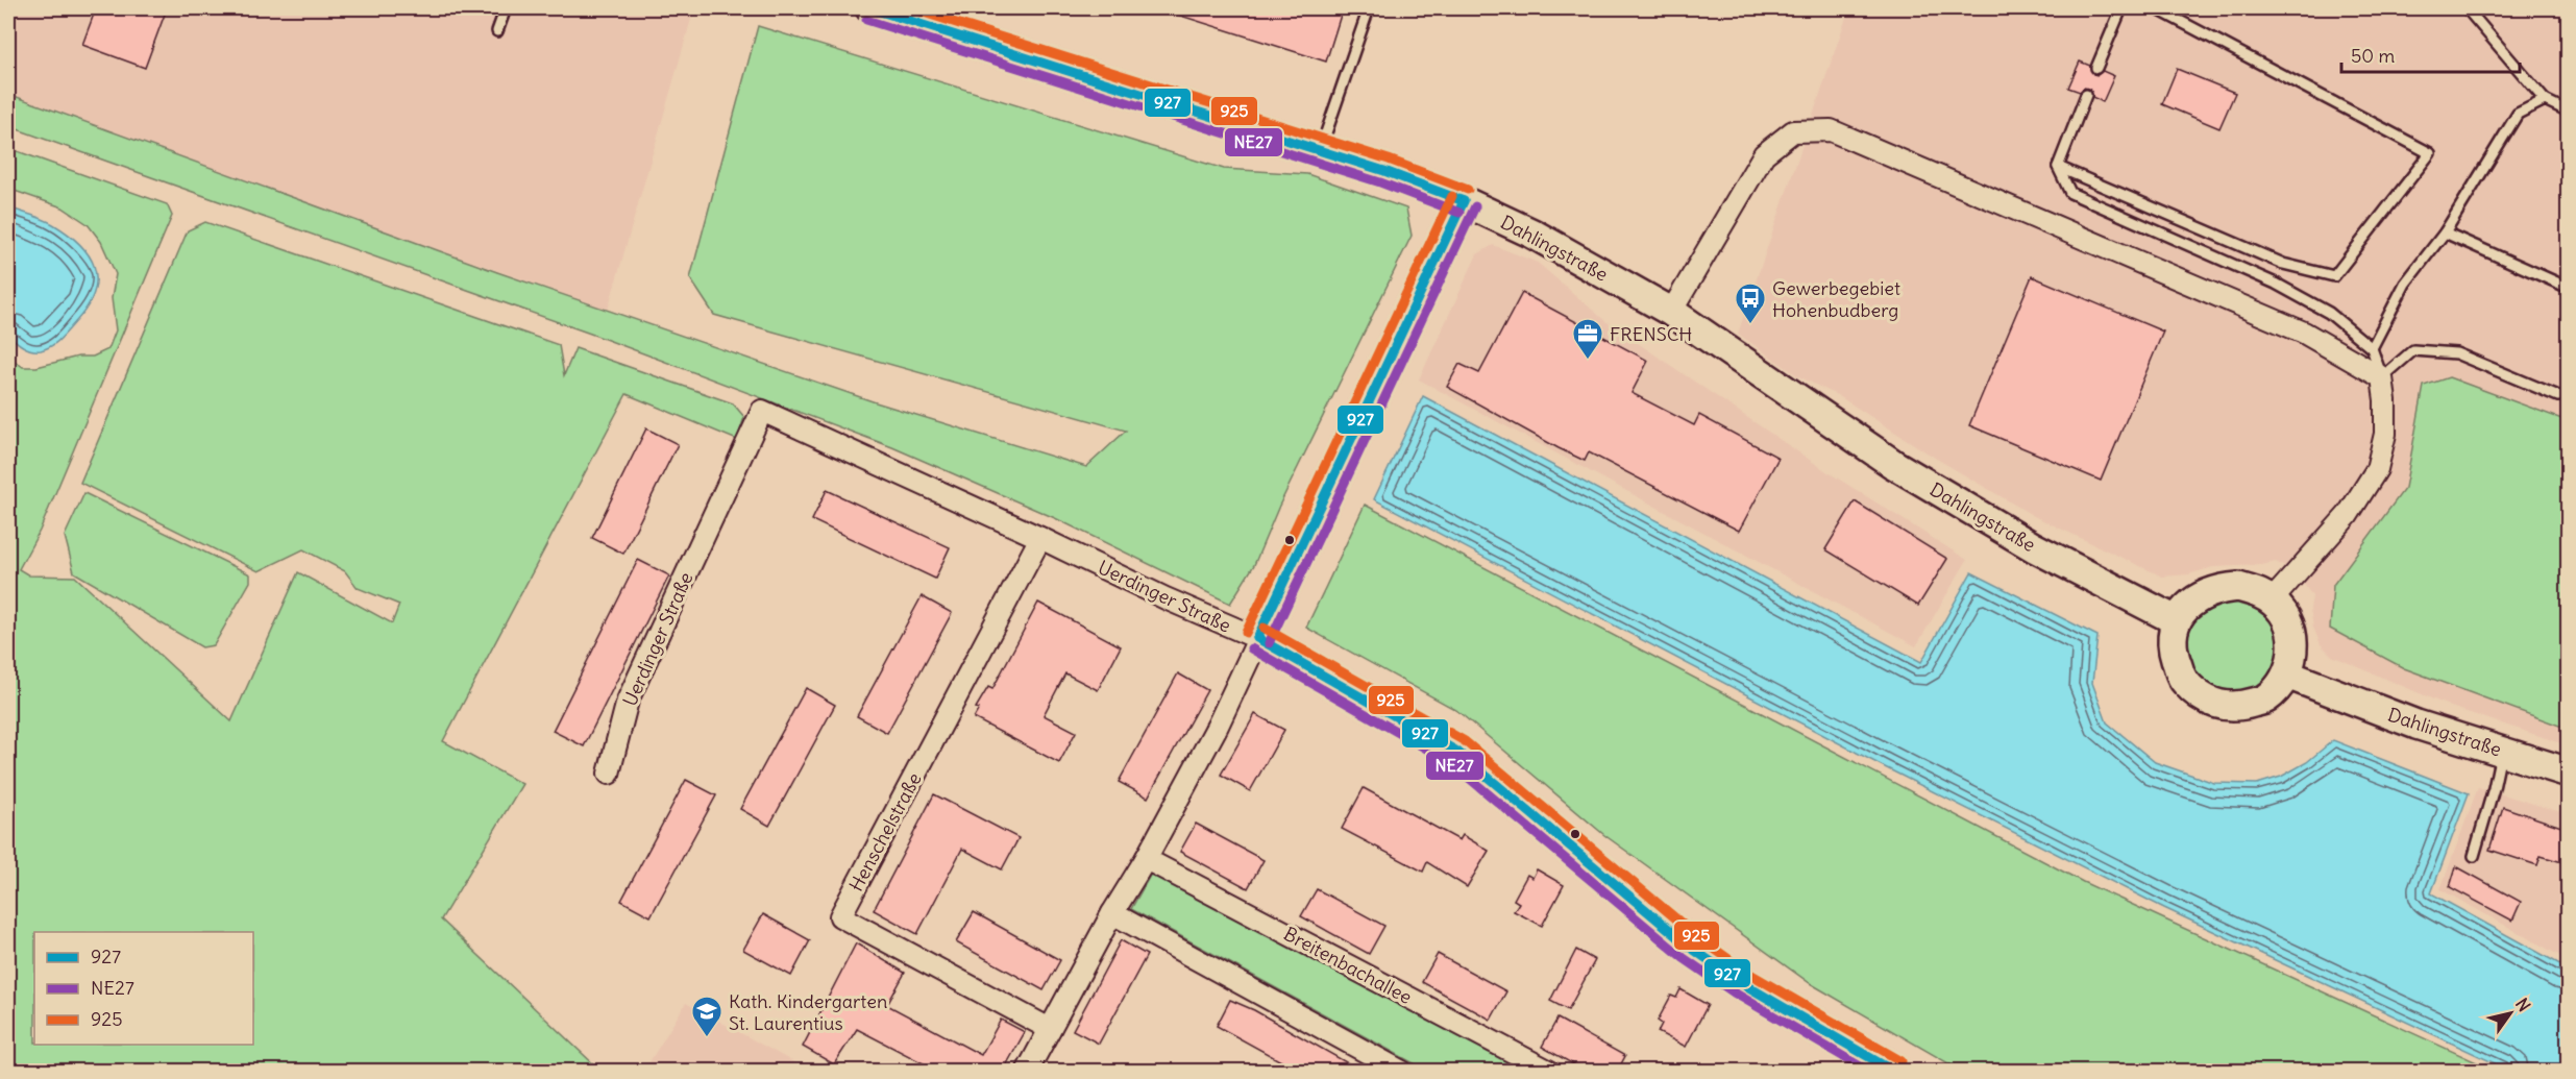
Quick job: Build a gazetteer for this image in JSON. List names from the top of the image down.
{
  "streets": {
    "street": [
      "Dahlingstraße",
      "Uerdinger Straße",
      "Henschelstraße",
      "Breitenbachallee"
    ]
  },
  "crossings": [
    ["Uerdinger Straße", "Henschelstraße"]
  ],
  "places": {
    "bus stop": ["Gewerbegebiet Hohenbudberg"],
    "office": ["FRENSCH"],
    "school or university": ["Kath. Kindergarten St. Laurentius"]
  },
  "lines": ["transit line 927", "transit line 925", "transit line NE27"],
  "legend": ["927", "NE27", "925"],
  "scale_bar": "50 m",
  "north": "top right"
}
